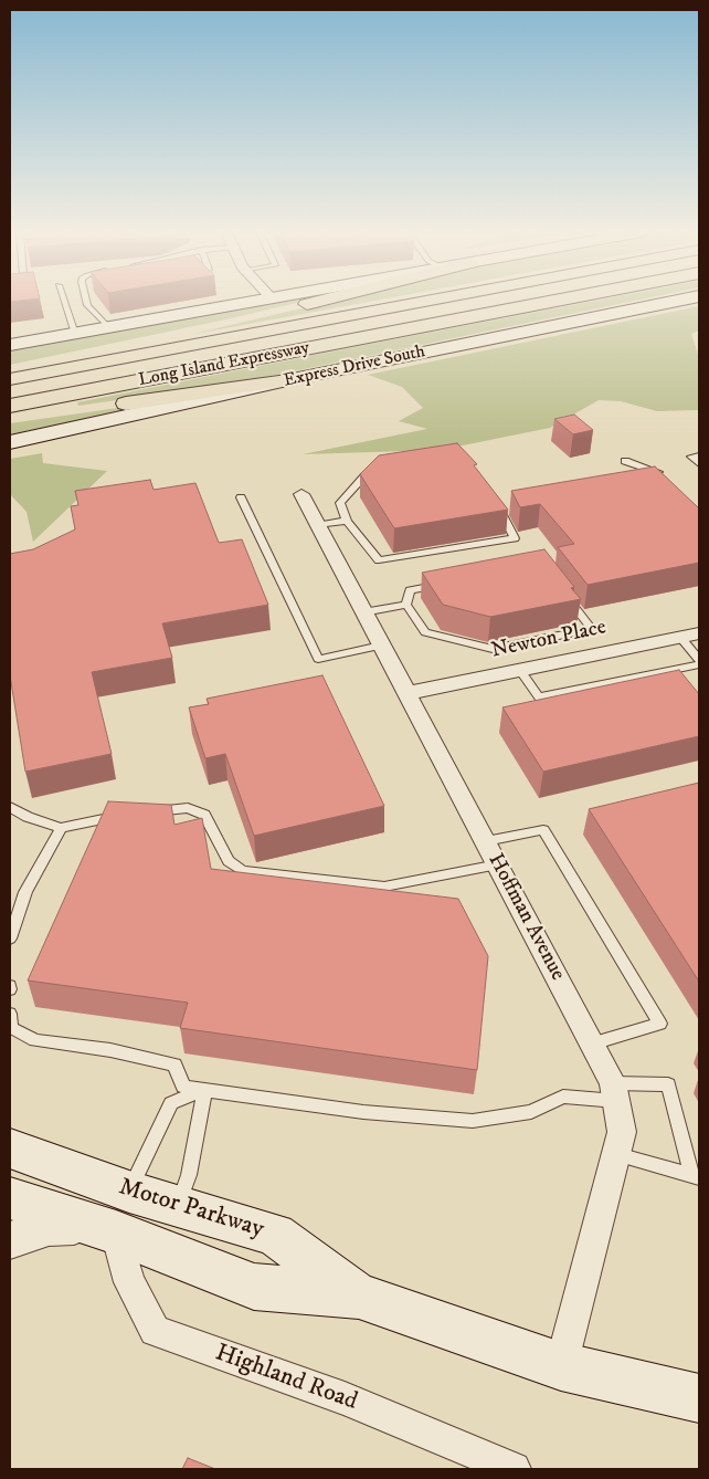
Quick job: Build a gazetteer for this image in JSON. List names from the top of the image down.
{
  "streets": {
    "highway": ["Long Island Expressway"],
    "main road": ["Express Drive South", "Motor Parkway"],
    "street": ["Newton Place", "Hoffman Avenue", "Highland Road"]
  },
  "crossings": [
    ["Newton Place", "Hoffman Avenue"],
    ["Hoffman Avenue", "Motor Parkway"],
    ["Motor Parkway", "Highland Road"]
  ]
}
